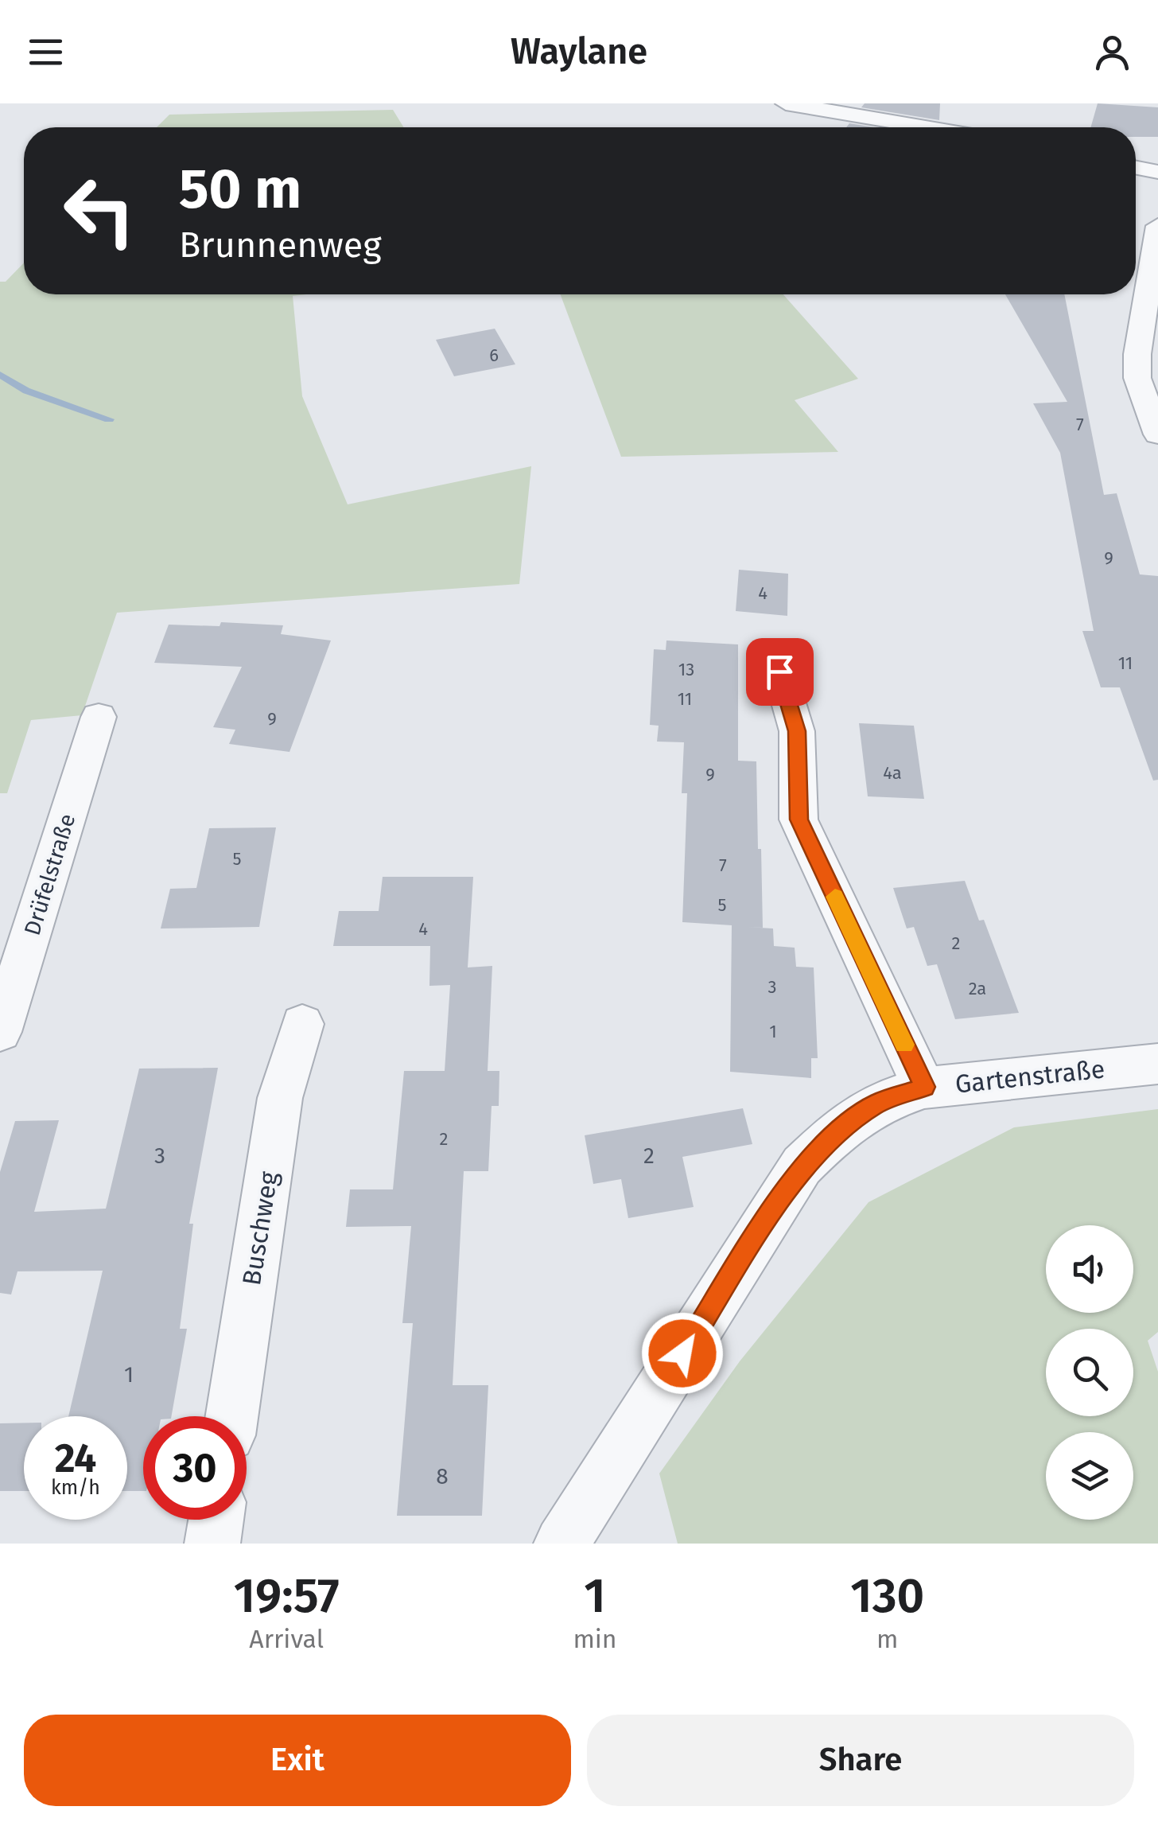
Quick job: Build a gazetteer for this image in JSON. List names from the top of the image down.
{
  "streets": {
    "street": ["Drüfelstraße", "Gartenstraße", "Buschweg"]
  },
  "house_numbers": [
    "6",
    "7",
    "9",
    "4",
    "11",
    "13",
    "11",
    "9",
    "4a",
    "9",
    "5",
    "7",
    "5",
    "4",
    "2",
    "3",
    "2a",
    "1",
    "2",
    "3",
    "2",
    "1",
    "8"
  ],
  "page": {
    "header": "Waylane",
    "turn": ["50 m", "Brunnenweg"],
    "speed": "24 km/h",
    "limit": "30",
    "eta": [
      "19:57",
      "Arrival",
      "1",
      "min",
      "130",
      "m"
    ],
    "buttons": ["Exit", "Share"]
  }
}
